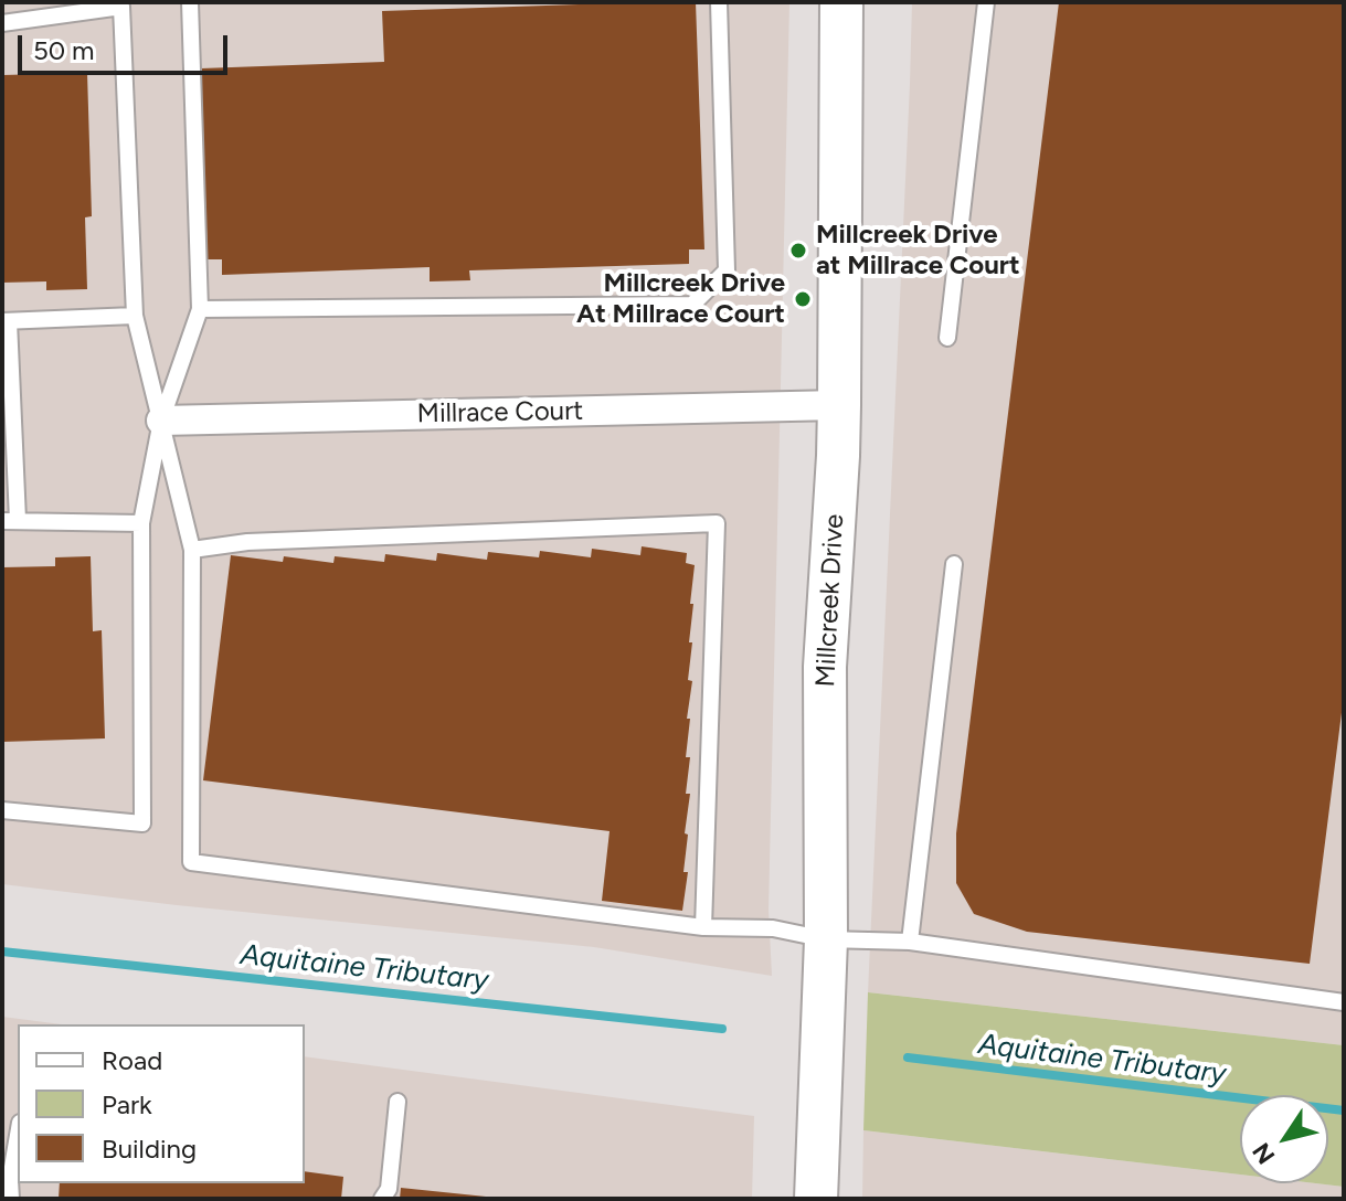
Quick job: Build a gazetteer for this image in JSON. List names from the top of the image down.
{
  "streets": {
    "street": ["Millrace Court", "Millcreek Drive"]
  },
  "crossings": [
    ["Millrace Court", "Millcreek Drive"]
  ],
  "water": ["Aquitaine Tributary"],
  "places": ["Millcreek Drive at Millrace Court", "Millcreek Drive At Millrace Court"],
  "legend": ["Road", "Park", "Building"],
  "scale_bar": "50 m",
  "north": "bottom left"
}
